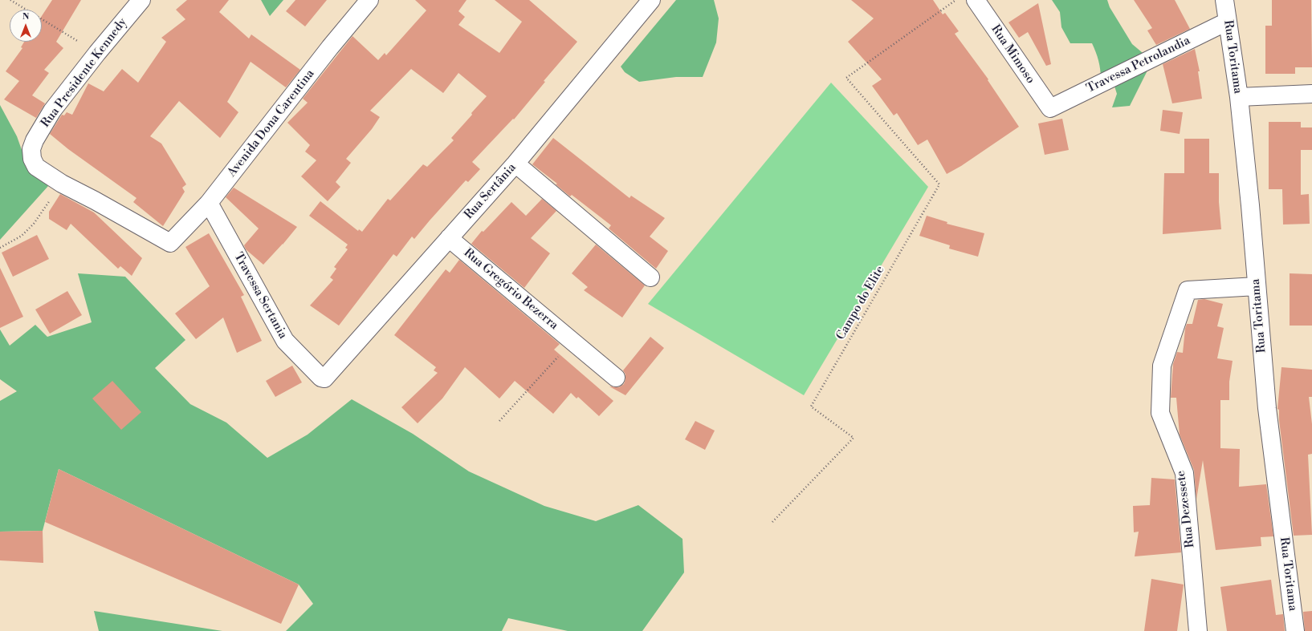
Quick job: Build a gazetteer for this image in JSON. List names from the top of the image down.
{
  "streets": {
    "street": [
      "Rua Mimoso",
      "Rua Toritama",
      "Travessa Petrolandia",
      "Rua Presidente Kennedy",
      "Avenida Dona Carentina",
      "Rua Sertânia",
      "Rua Gregório Bezerra",
      "Travessa Sertania",
      "Rua Dezessete"
    ],
    "path": ["Campo do Elite"]
  },
  "crossings": [
    ["Rua Mimoso", "Travessa Petrolandia"],
    ["Rua Toritama", "Travessa Petrolandia"],
    ["Rua Toritama", "Rua Dezessete"],
    ["Rua Presidente Kennedy", "Avenida Dona Carentina"],
    ["Avenida Dona Carentina", "Travessa Sertania"],
    ["Rua Sertânia", "Rua Gregório Bezerra"],
    ["Rua Sertânia", "Travessa Sertania"]
  ],
  "north": "top"
}
